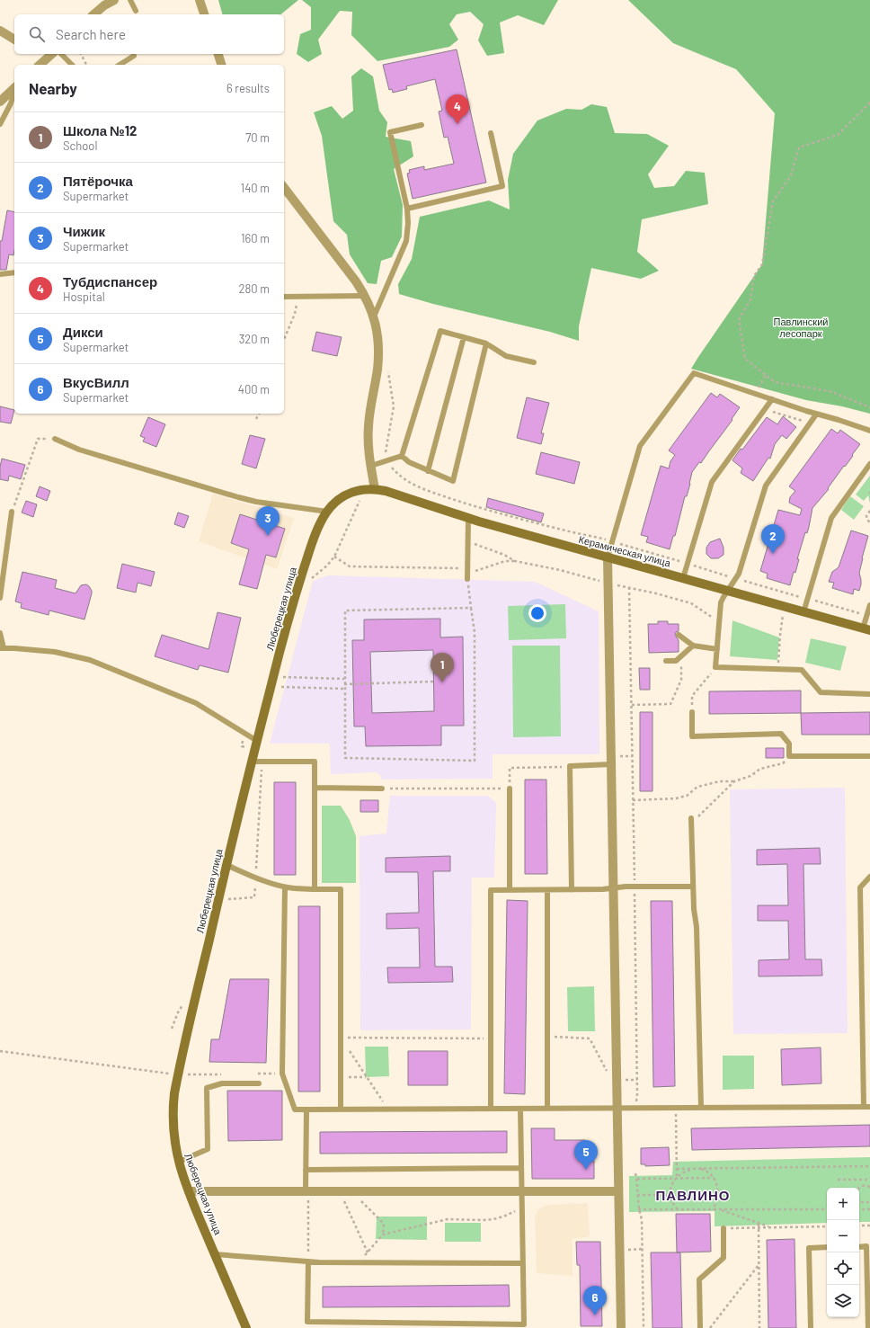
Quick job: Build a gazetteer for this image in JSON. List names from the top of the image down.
{
  "streets": {
    "main road": ["Керамическая улица", "Люберецкая улица"]
  },
  "crossings": [
    ["Керамическая улица", "Люберецкая улица"]
  ],
  "districts": ["ПАВЛИНО"],
  "parks": ["Павлинский лесопарк"],
  "page": {
    "search": "Search here",
    "heading": ["Nearby", "6 results"],
    "pins": [
      "4",
      "3",
      "2",
      "1",
      "5",
      "6"
    ],
    "list": [
      {
        "mark": "1",
        "name": "Школа №12",
        "note": "School",
        "value": "70 m"
      },
      {
        "mark": "2",
        "name": "Пятёрочка",
        "note": "Supermarket",
        "value": "140 m"
      },
      {
        "mark": "3",
        "name": "Чижик",
        "note": "Supermarket",
        "value": "160 m"
      },
      {
        "mark": "4",
        "name": "Тубдиспансер",
        "note": "Hospital",
        "value": "280 m"
      },
      {
        "mark": "5",
        "name": "Дикси",
        "note": "Supermarket",
        "value": "320 m"
      },
      {
        "mark": "6",
        "name": "ВкусВилл",
        "note": "Supermarket",
        "value": "400 m"
      }
    ],
    "map_buttons": ["+", "−"]
  }
}
